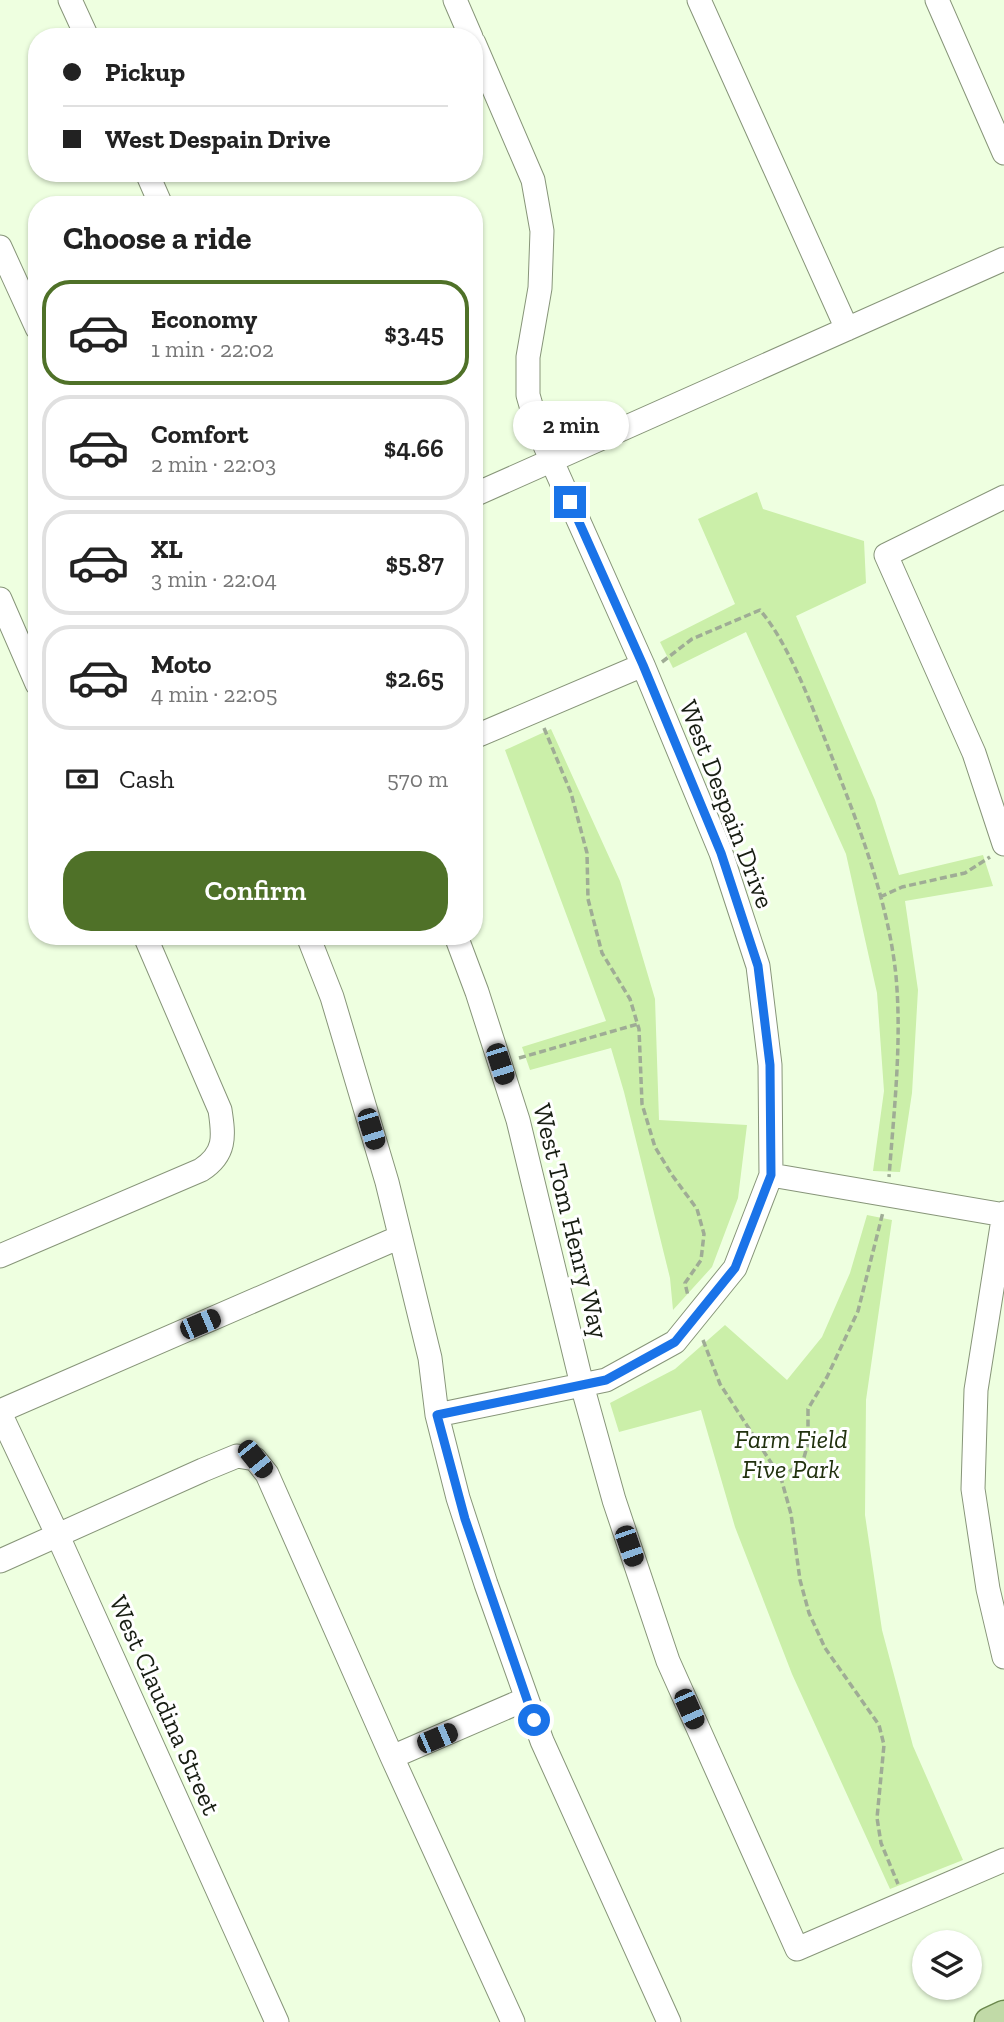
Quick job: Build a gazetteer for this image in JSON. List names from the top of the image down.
{
  "streets": {
    "street": ["West Despain Drive", "West Tom Henry Way", "West Claudina Street"]
  },
  "crossings": [
    ["West Despain Drive", "West Tom Henry Way"]
  ],
  "parks": ["Farm Field Five Park"],
  "page": {
    "banner": ["Pickup", "West Despain Drive"],
    "heading": "Choose a ride",
    "list": [
      {
        "name": "Economy",
        "note": "1 min · 22:02",
        "value": "$3.45"
      },
      {
        "name": "Comfort",
        "note": "2 min · 22:03",
        "value": "$4.66"
      },
      {
        "name": "XL",
        "note": "3 min · 22:04",
        "value": "$5.87"
      },
      {
        "name": "Moto",
        "note": "4 min · 22:05",
        "value": "$2.65"
      }
    ],
    "bubble": "2 min",
    "pay": ["Cash", "570 m"],
    "buttons": "Confirm"
  }
}
